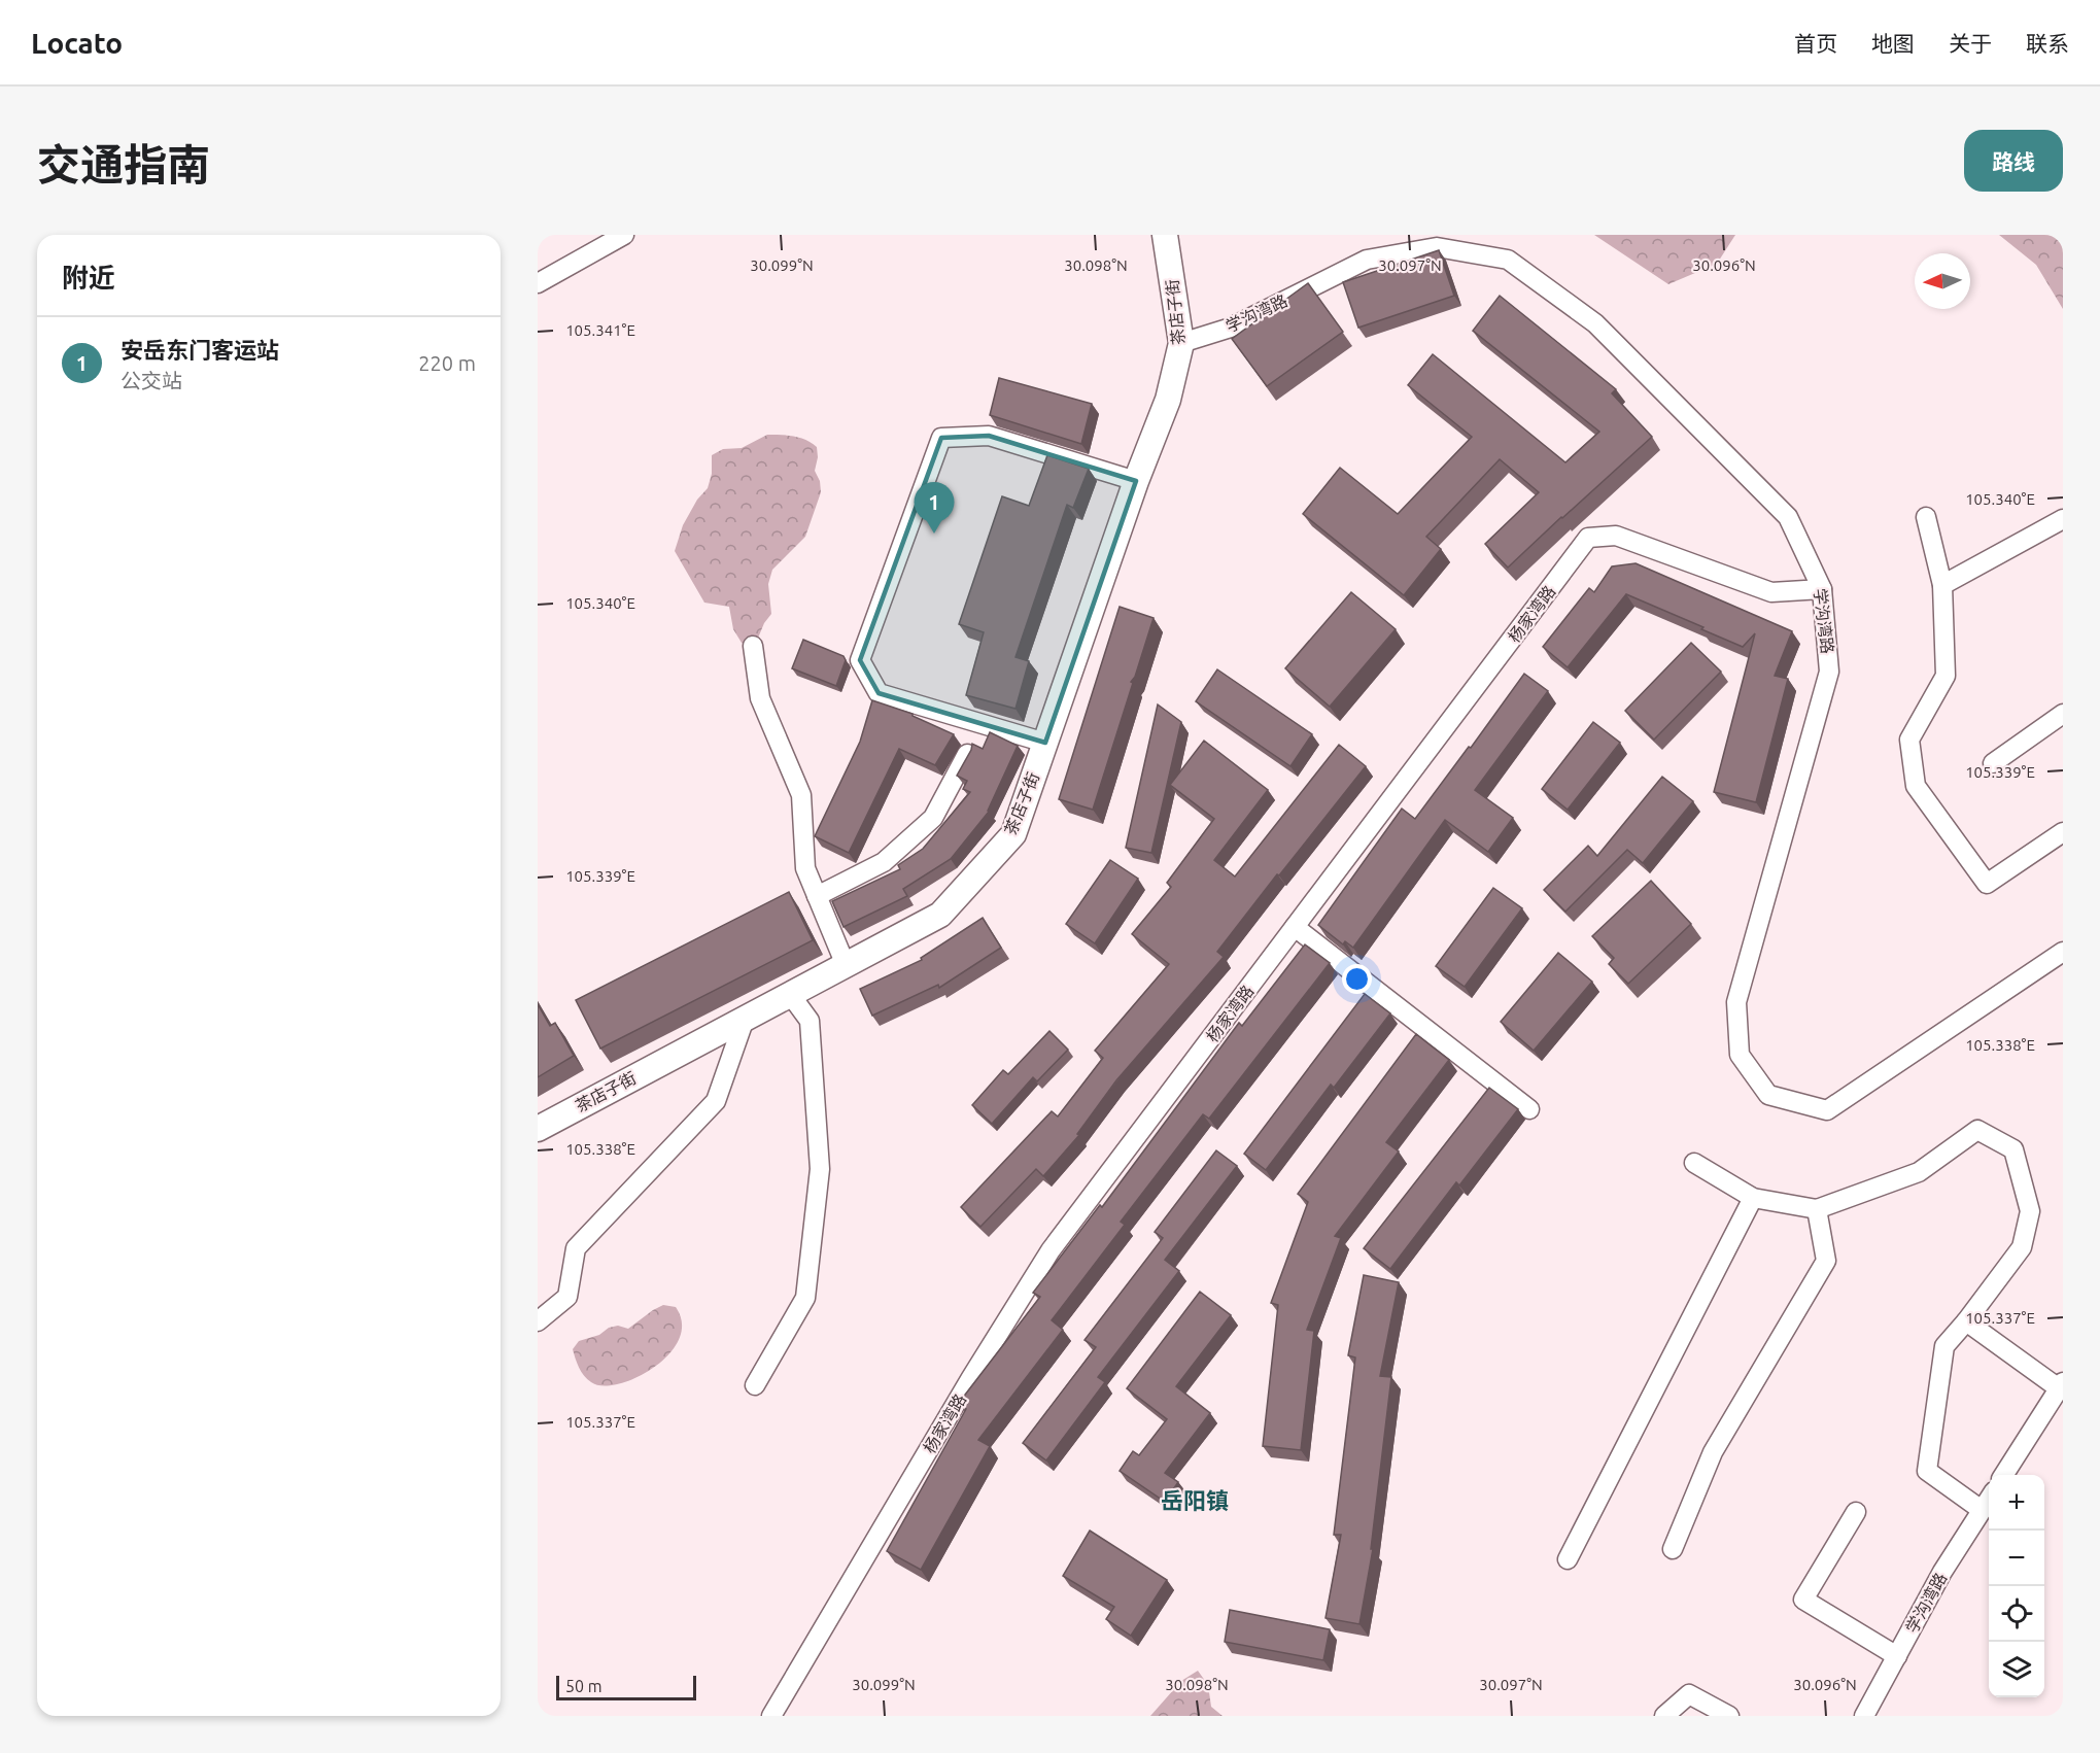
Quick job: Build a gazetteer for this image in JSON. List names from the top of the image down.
{
  "streets": {
    "main road": ["茶店子街"],
    "street": ["学沟湾路", "杨家湾路"]
  },
  "crossings": [
    ["茶店子街", "学沟湾路"],
    ["学沟湾路", "杨家湾路"]
  ],
  "districts": ["岳阳镇"],
  "scale_bar": "50 m",
  "north": "left",
  "page": {
    "header": "Locato",
    "nav": [
      "首页",
      "地图",
      "关于",
      "联系"
    ],
    "title": "交通指南",
    "buttons": "路线",
    "heading": "附近",
    "list": [
      {
        "mark": "1",
        "name": "安岳东门客运站",
        "note": "公交站",
        "value": "220 m"
      }
    ],
    "pins": "1",
    "map_buttons": ["+", "−"],
    "scale": "50 m"
  },
  "coordinates": [
    "30.099°N",
    "30.098°N",
    "30.097°N",
    "30.096°N",
    "105.341°E",
    "105.340°E",
    "105.339°E",
    "105.338°E",
    "105.337°E"
  ]
}
